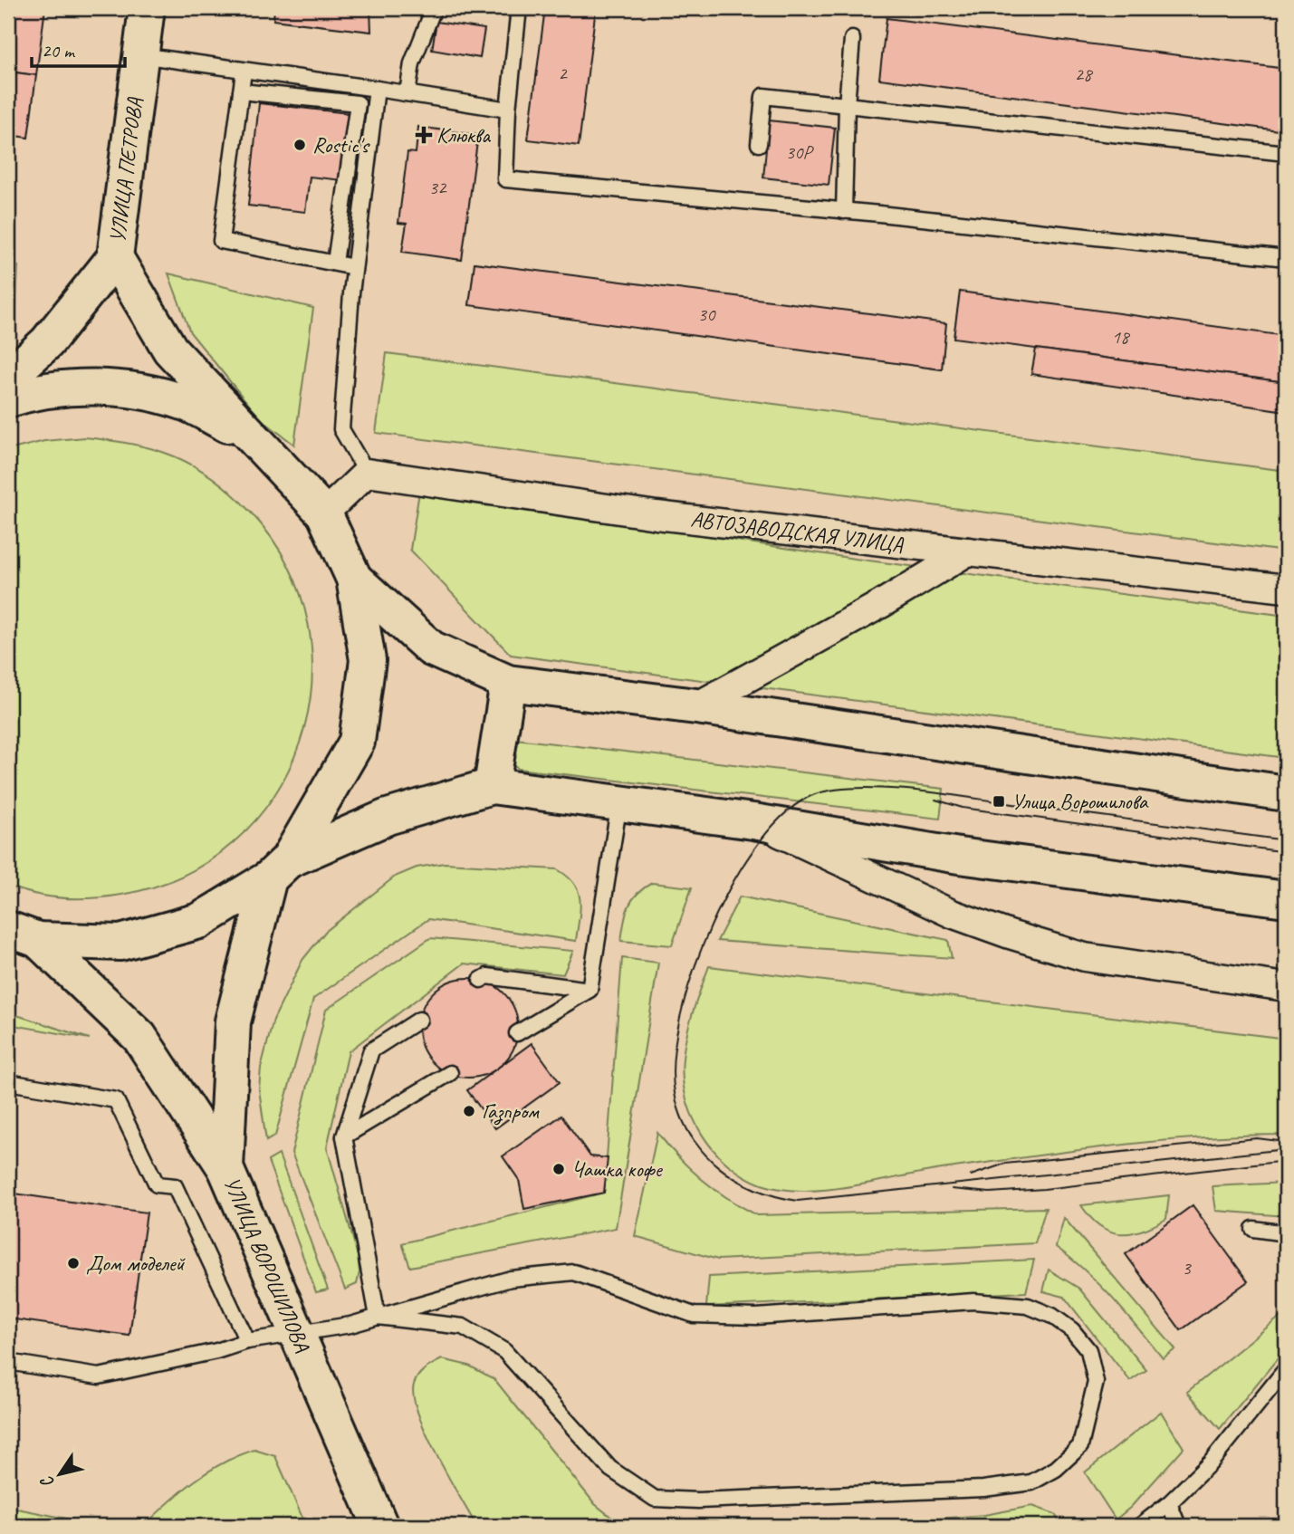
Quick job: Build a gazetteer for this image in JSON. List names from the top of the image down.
{
  "streets": {
    "main road": ["УЛИЦА ПЕТРОВА", "УЛИЦА ВОРОШИЛОВА"],
    "street": ["АВТОЗАВОДСКАЯ УЛИЦА"]
  },
  "places": {
    "health": ["Клюква"],
    "other": [
      "Rostic's",
      "Газпром",
      "Чашка кофе",
      "Дом моделей"
    ],
    "transit": ["Улица Ворошилова"]
  },
  "house_numbers": [
    "2",
    "28",
    "30Р",
    "32",
    "30",
    "18",
    "3"
  ],
  "scale_bar": "20 m",
  "north": "bottom left"
}
